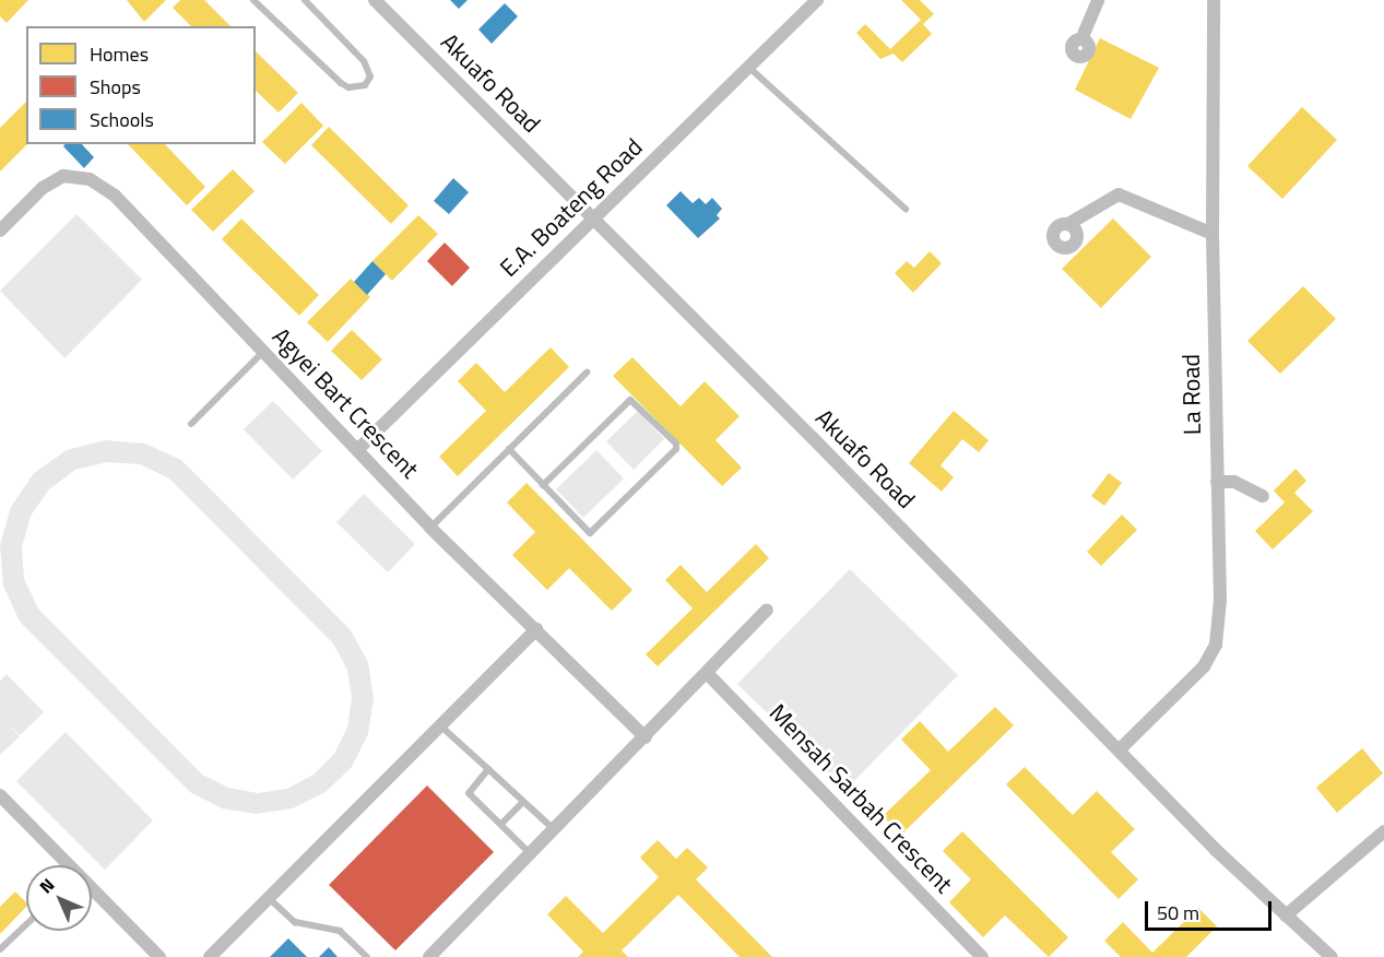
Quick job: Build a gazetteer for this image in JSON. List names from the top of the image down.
{
  "streets": {
    "street": [
      "Akuafo Road",
      "E.A. Boateng Road",
      "La Road",
      "Agyei Bart Crescent",
      "Mensah Sarbah Crescent"
    ]
  },
  "crossings": [
    ["Akuafo Road", "E.A. Boateng Road"],
    ["Akuafo Road", "La Road"],
    ["E.A. Boateng Road", "Agyei Bart Crescent"]
  ],
  "legend": ["Homes", "Shops", "Schools"],
  "scale_bar": "50 m",
  "north": "top left"
}
